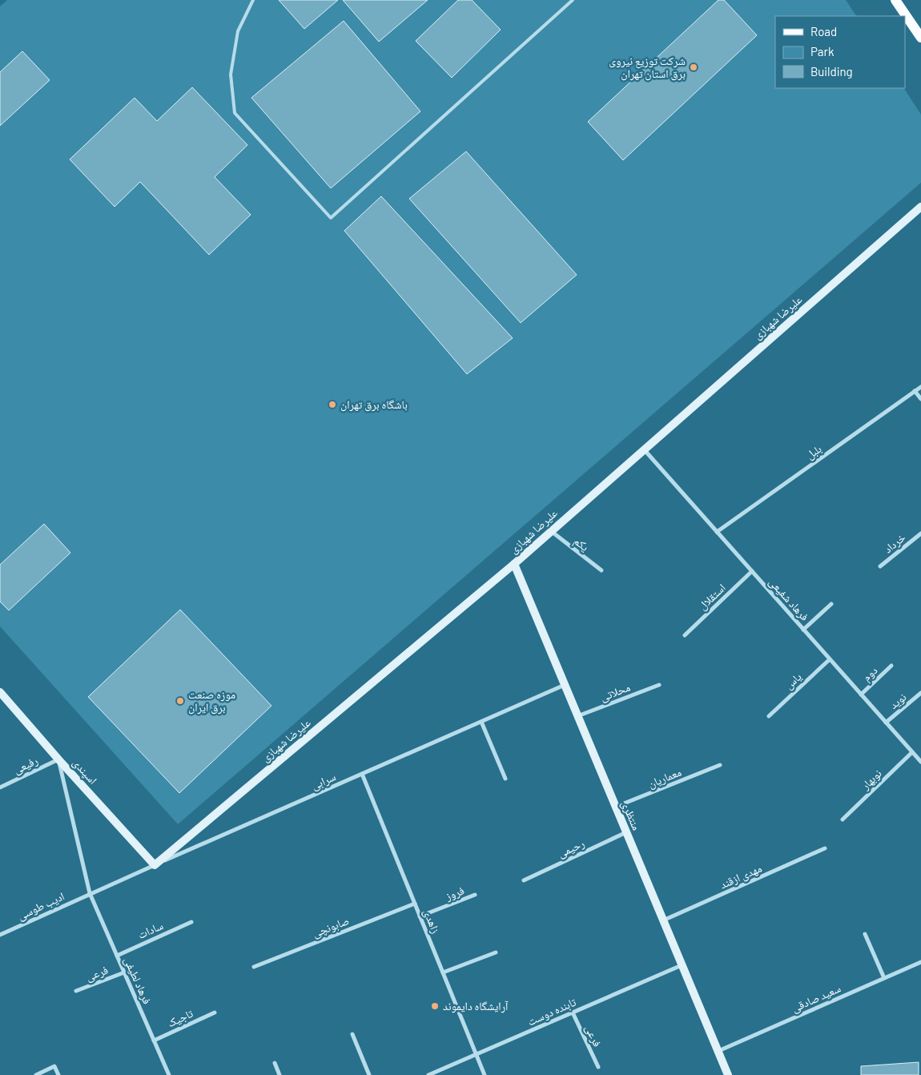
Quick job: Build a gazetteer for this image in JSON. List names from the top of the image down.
{
  "streets": {
    "main road": ["علیرضا شهبازی", "اسپندی", "منتظری"],
    "street": [
      "بلبل",
      "خرداد",
      "یکم",
      "استقلال",
      "فرهاد شفیعی",
      "دوم",
      "یاس",
      "محلاتی",
      "نوید",
      "رفیعی",
      "معماریان",
      "نوبهار",
      "سرابی",
      "رحیمی",
      "مهدی ازقند",
      "فروز",
      "ادیب طوسی",
      "زاهدی",
      "صابونچی",
      "سادات",
      "فرعی",
      "فرهاد لطیفی",
      "سعید صادقی",
      "تابنده دوست",
      "تاجیک"
    ]
  },
  "crossings": [
    ["علیرضا شهبازی", "یکم"],
    ["علیرضا شهبازی", "فرهاد شفیعی"],
    ["علیرضا شهبازی", "اسپندی"],
    ["علیرضا شهبازی", "سرابی"],
    ["علیرضا شهبازی", "منتظری"],
    ["بلبل", "فرهاد شفیعی"],
    ["استقلال", "فرهاد شفیعی"],
    ["فرهاد شفیعی", "دوم"],
    ["فرهاد شفیعی", "یاس"],
    ["فرهاد شفیعی", "نوید"],
    ["فرهاد شفیعی", "نوبهار"],
    ["محلاتی", "منتظری"],
    ["رفیعی", "اسپندی"],
    ["رفیعی", "فرهاد لطیفی"],
    ["اسپندی", "سرابی"],
    ["اسپندی", "فرهاد لطیفی"],
    ["معماریان", "منتظری"],
    ["سرابی", "منتظری"],
    ["سرابی", "ادیب طوسی"],
    ["سرابی", "زاهدی"],
    ["سرابی", "فرهاد لطیفی"],
    ["منتظری", "رحیمی"],
    ["منتظری", "مهدی ازقند"],
    ["منتظری", "سعید صادقی"],
    ["منتظری", "تابنده دوست"],
    ["فروز", "زاهدی"],
    ["ادیب طوسی", "فرهاد لطیفی"],
    ["زاهدی", "صابونچی"],
    ["زاهدی", "تابنده دوست"],
    ["سادات", "فرهاد لطیفی"],
    ["فرعی", "فرهاد لطیفی"],
    ["فرعی", "تابنده دوست"],
    ["فرهاد لطیفی", "تاجیک"]
  ],
  "places": [
    "شرکت توزیع نیروی برق استان تهران",
    "باشگاه برق تهران",
    "موزه صنعت برق ایران",
    "آرایشگاه دایموند"
  ],
  "legend": ["Road", "Park", "Building"]
}
